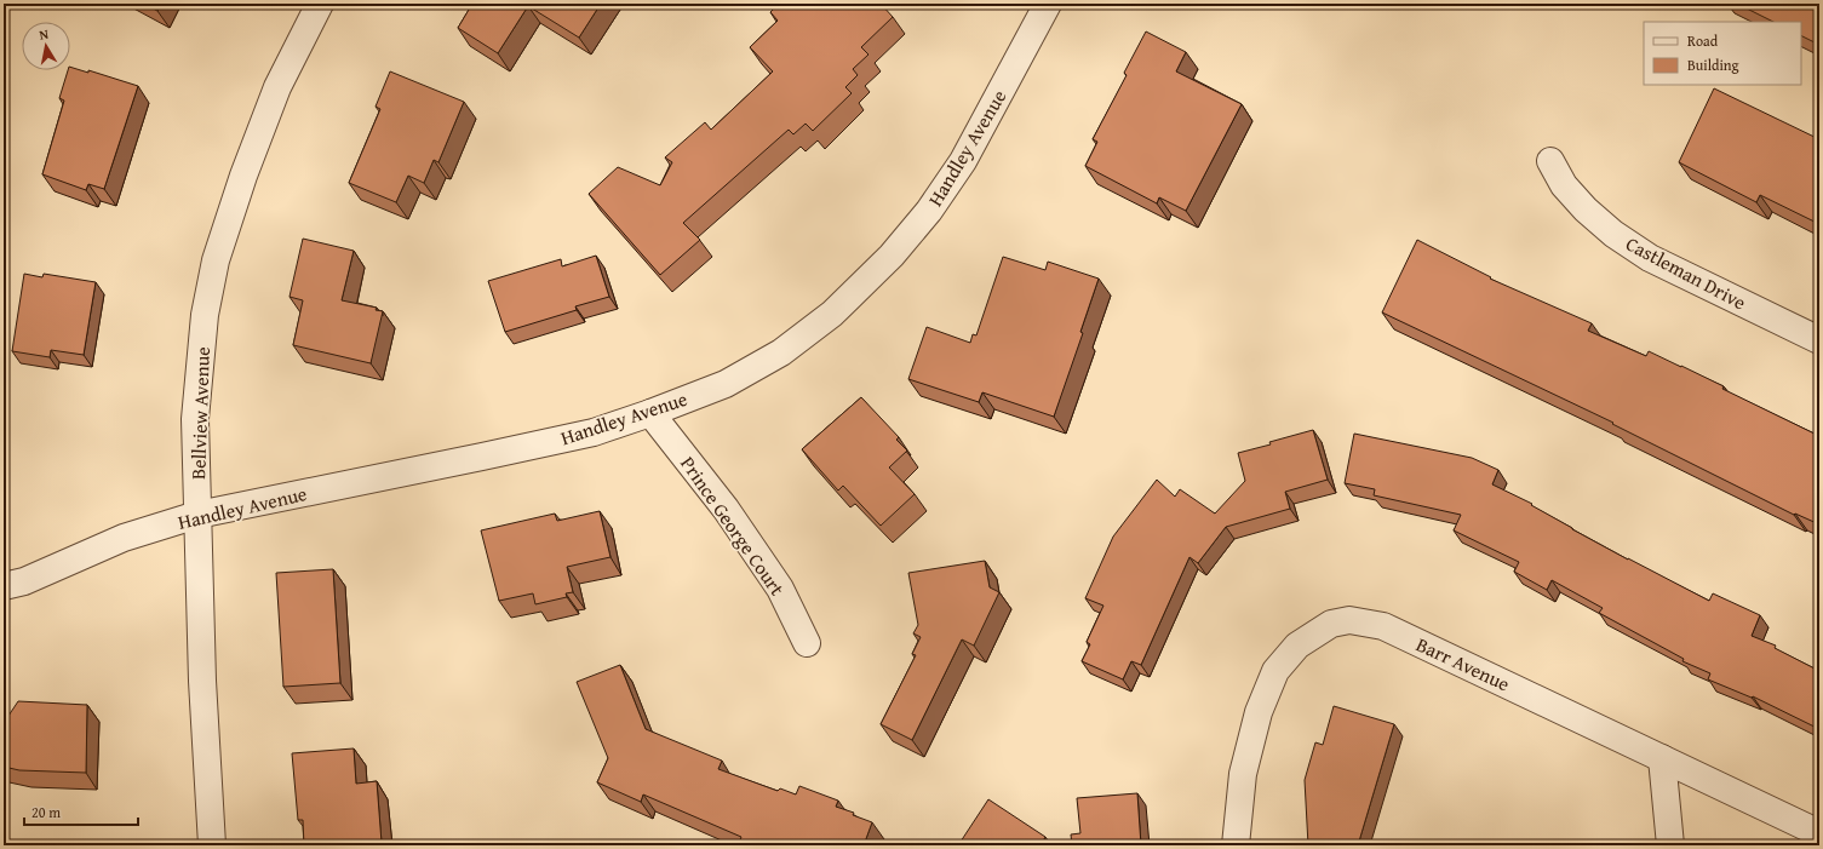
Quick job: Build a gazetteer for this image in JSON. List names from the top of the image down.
{
  "streets": {
    "street": [
      "Handley Avenue",
      "Castleman Drive",
      "Bellview Avenue",
      "Prince George Court",
      "Barr Avenue"
    ]
  },
  "crossings": [
    ["Handley Avenue", "Bellview Avenue"],
    ["Handley Avenue", "Prince George Court"]
  ],
  "legend": ["Road", "Building"],
  "scale_bar": "20 m",
  "north": "top"
}
